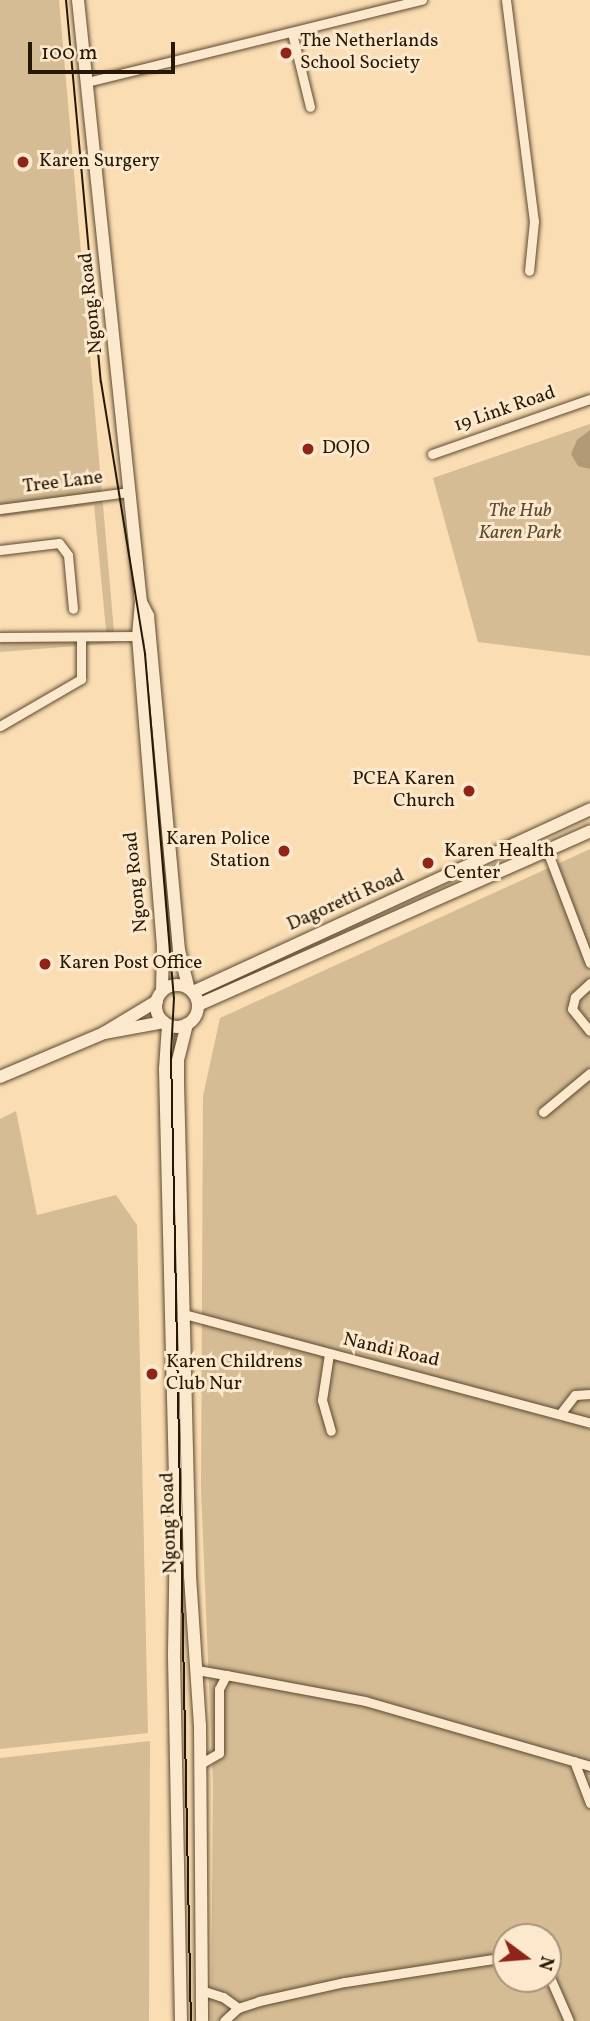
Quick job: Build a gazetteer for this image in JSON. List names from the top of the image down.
{
  "streets": {
    "main road": ["Ngong Road", "Dagoretti Road"],
    "street": ["19 Link Road", "Tree Lane", "Nandi Road"]
  },
  "crossings": [
    ["Ngong Road", "Tree Lane"],
    ["Ngong Road", "Dagoretti Road"],
    ["Ngong Road", "Nandi Road"]
  ],
  "parks": ["The Hub Karen Park"],
  "places": [
    "The Netherlands School Society",
    "Karen Surgery",
    "DOJO",
    "PCEA Karen Church",
    "Karen Police Station",
    "Karen Health Center",
    "Karen Post Office",
    "Karen Childrens Club Nur"
  ],
  "scale_bar": "100 m",
  "north": "right"
}
